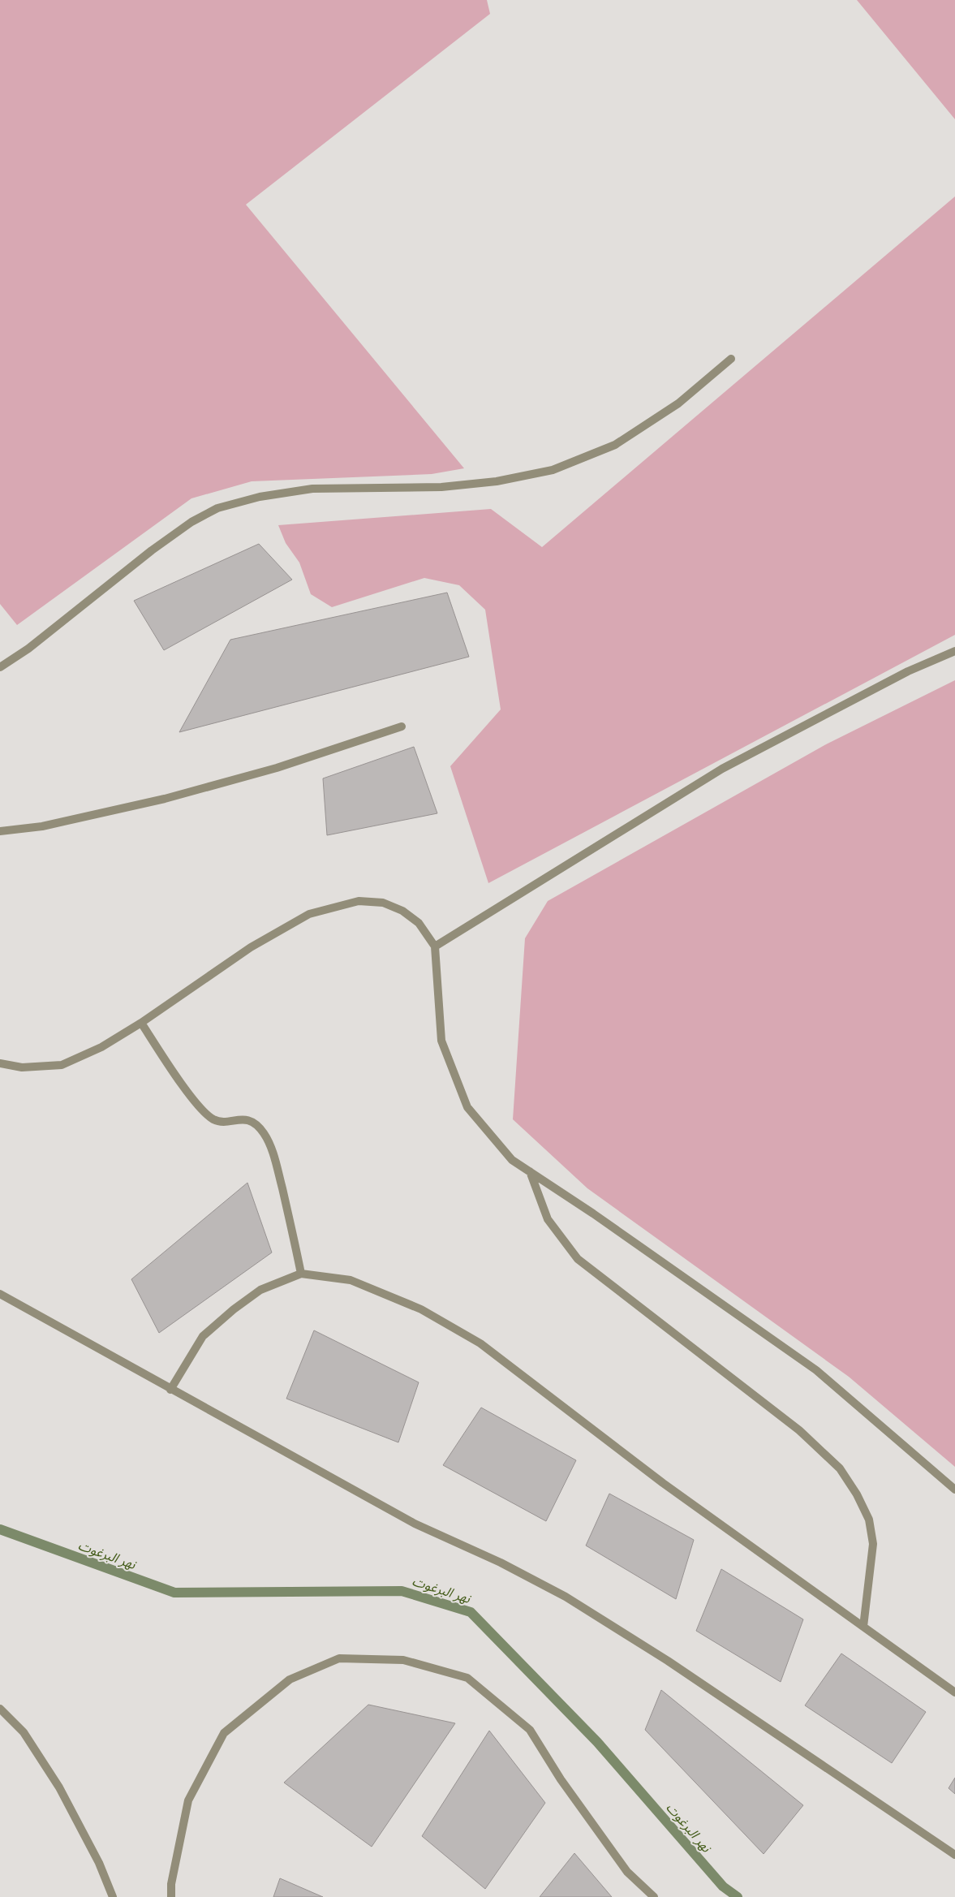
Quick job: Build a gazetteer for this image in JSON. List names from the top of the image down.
{
  "water": ["نهر البرغوت"]
}
